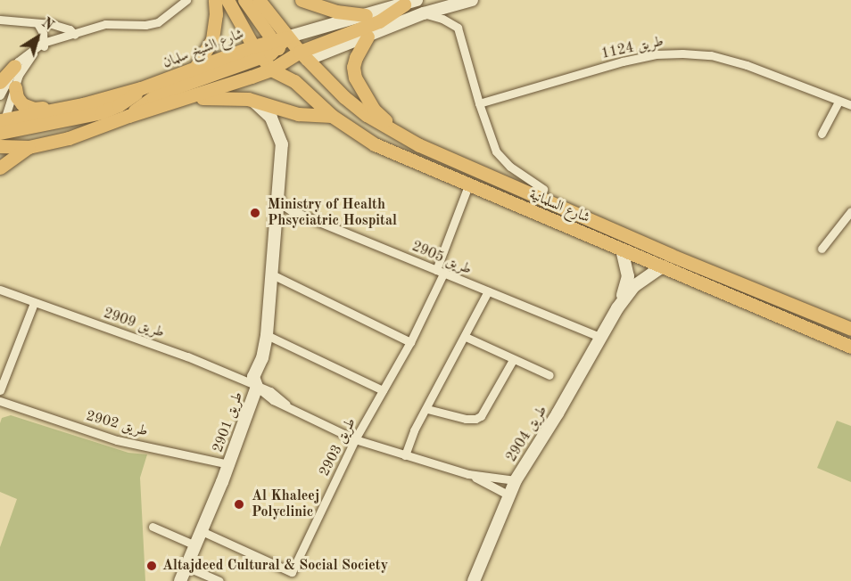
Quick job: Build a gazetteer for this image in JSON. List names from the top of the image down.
{
  "streets": {
    "main road": ["شارع الشيخ سلمان", "شارع السلمانية"],
    "street": [
      "طريق 1124",
      "طريق 2905",
      "طريق 2909",
      "طريق 2901",
      "طريق 2902",
      "طريق 2904",
      "طريق 2903"
    ]
  },
  "crossings": [
    ["شارع الشيخ سلمان", "شارع السلمانية"],
    ["شارع السلمانية", "طريق 2904"],
    ["شارع السلمانية", "طريق 2903"],
    ["طريق 2905", "طريق 2901"],
    ["طريق 2905", "طريق 2904"],
    ["طريق 2905", "طريق 2903"],
    ["طريق 2909", "طريق 2901"],
    ["طريق 2909", "طريق 2903"],
    ["طريق 2901", "طريق 2902"],
    ["طريق 2901", "طريق 2903"]
  ],
  "places": ["Ministry of Health Phsyciatric Hospital", "Al Khaleej Polyclinic", "Altajdeed Cultural & Social Society"],
  "north": "top right"
}
